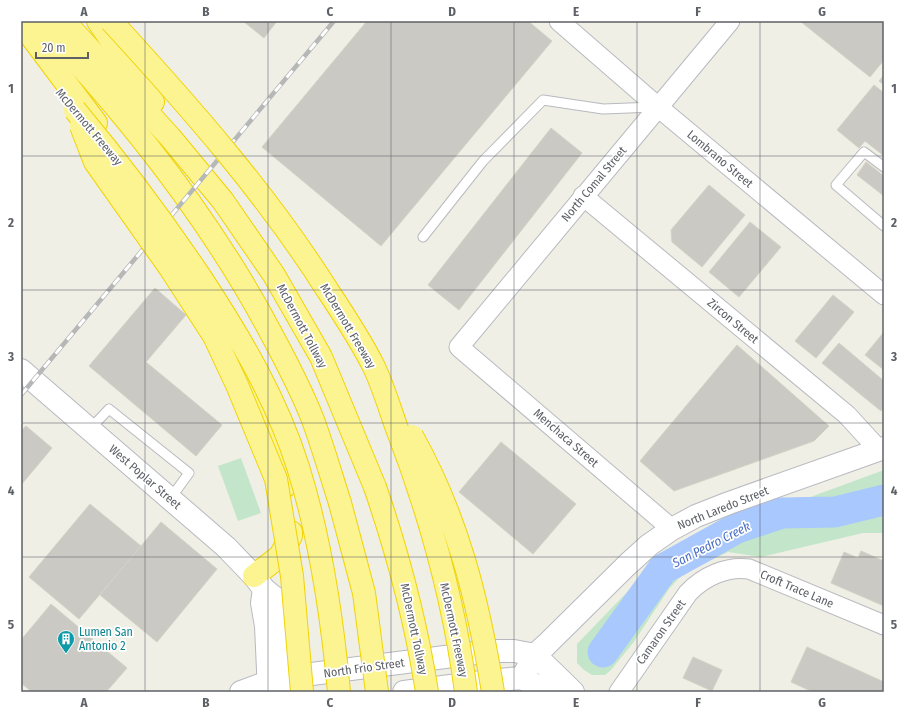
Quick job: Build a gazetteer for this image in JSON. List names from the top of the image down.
{
  "streets": {
    "highway": ["McDermott Freeway", "McDermott Tollway"],
    "main road": ["West Poplar Street", "North Laredo Street", "North Frio Street"],
    "street": [
      "Lombrano Street",
      "North Comal Street",
      "Zircon Street",
      "Menchaca Street",
      "Croft Trace Lane",
      "Camaron Street"
    ]
  },
  "crossings": [
    ["Lombrano Street", "North Comal Street"],
    ["North Comal Street", "Zircon Street"],
    ["North Comal Street", "Menchaca Street"],
    ["Zircon Street", "North Laredo Street"],
    ["Menchaca Street", "North Laredo Street"],
    ["North Laredo Street", "North Frio Street"],
    ["Croft Trace Lane", "Camaron Street"]
  ],
  "water": ["San Pedro Creek"],
  "places": {
    "building": ["Lumen San Antonio 2"]
  },
  "scale_bar": "20 m",
  "grid": {
    "columns": [
      "A",
      "B",
      "C",
      "D",
      "E",
      "F",
      "G"
    ],
    "rows": [
      "1",
      "2",
      "3",
      "4",
      "5"
    ]
  }
}
